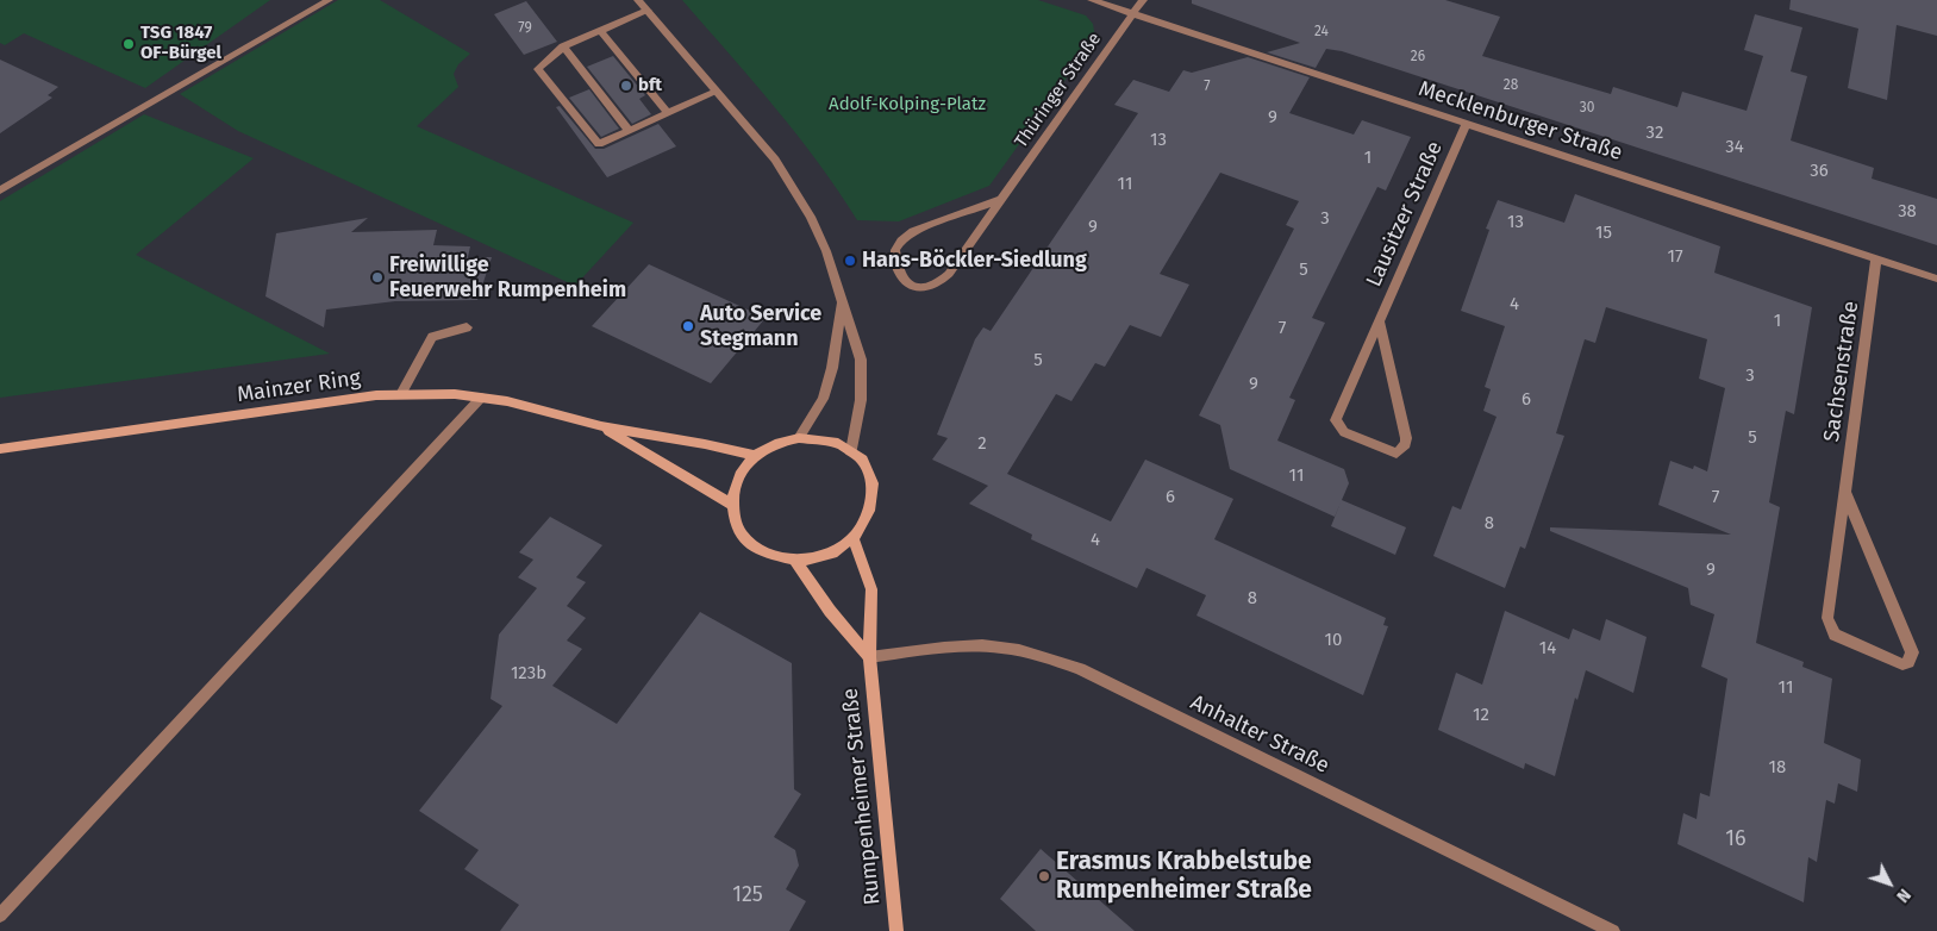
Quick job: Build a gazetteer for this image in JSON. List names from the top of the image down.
{
  "streets": {
    "street": [
      "Thüringer Straße",
      "Mecklenburger Straße",
      "Lausitzer Straße",
      "Sachsenstraße",
      "Mainzer Ring",
      "Anhalter Straße",
      "Rumpenheimer Straße"
    ]
  },
  "crossings": [
    ["Thüringer Straße", "Mecklenburger Straße"],
    ["Mecklenburger Straße", "Lausitzer Straße"],
    ["Mecklenburger Straße", "Sachsenstraße"],
    ["Mainzer Ring", "Rumpenheimer Straße"],
    ["Anhalter Straße", "Rumpenheimer Straße"]
  ],
  "parks": ["Adolf-Kolping-Platz"],
  "places": [
    "TSG 1847 OF-Bürgel",
    "bft",
    "Hans-Böckler-Siedlung",
    "Freiwillige Feuerwehr Rumpenheim",
    "Auto Service Stegmann",
    "Erasmus Krabbelstube Rumpenheimer Straße"
  ],
  "house_numbers": [
    "79",
    "24",
    "26",
    "28",
    "7",
    "30",
    "9",
    "32",
    "13",
    "34",
    "1",
    "36",
    "11",
    "38",
    "3",
    "13",
    "9",
    "15",
    "17",
    "5",
    "4",
    "1",
    "7",
    "5",
    "3",
    "9",
    "6",
    "5",
    "2",
    "11",
    "6",
    "7",
    "8",
    "4",
    "9",
    "8",
    "10",
    "14",
    "123b",
    "11",
    "12",
    "18",
    "16",
    "125"
  ],
  "north": "bottom right"
}
